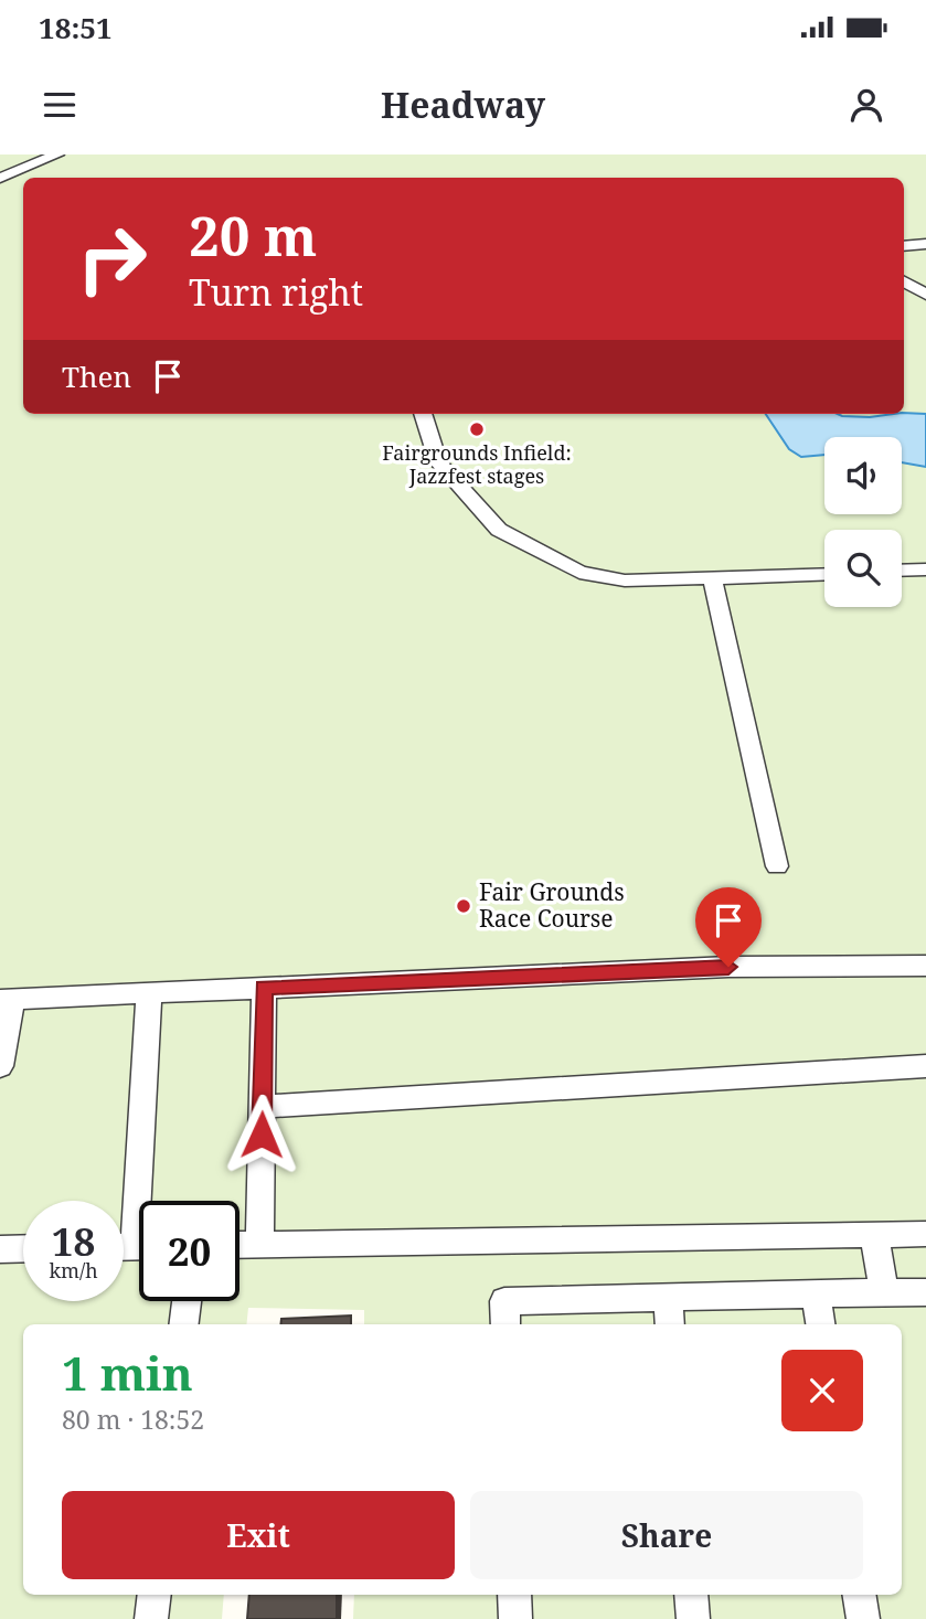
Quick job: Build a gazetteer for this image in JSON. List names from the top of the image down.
{
  "places": ["Fairgrounds Infield: Jazzfest stages", "Fair Grounds Race Course"],
  "page": {
    "status": "18:51",
    "header": "Headway",
    "turn": ["20 m", "Turn right"],
    "then": "Then",
    "speed": "18 km/h",
    "limit": "20",
    "heading": ["1 min", "80 m · 18:52"],
    "buttons": ["Exit", "Share"]
  }
}
